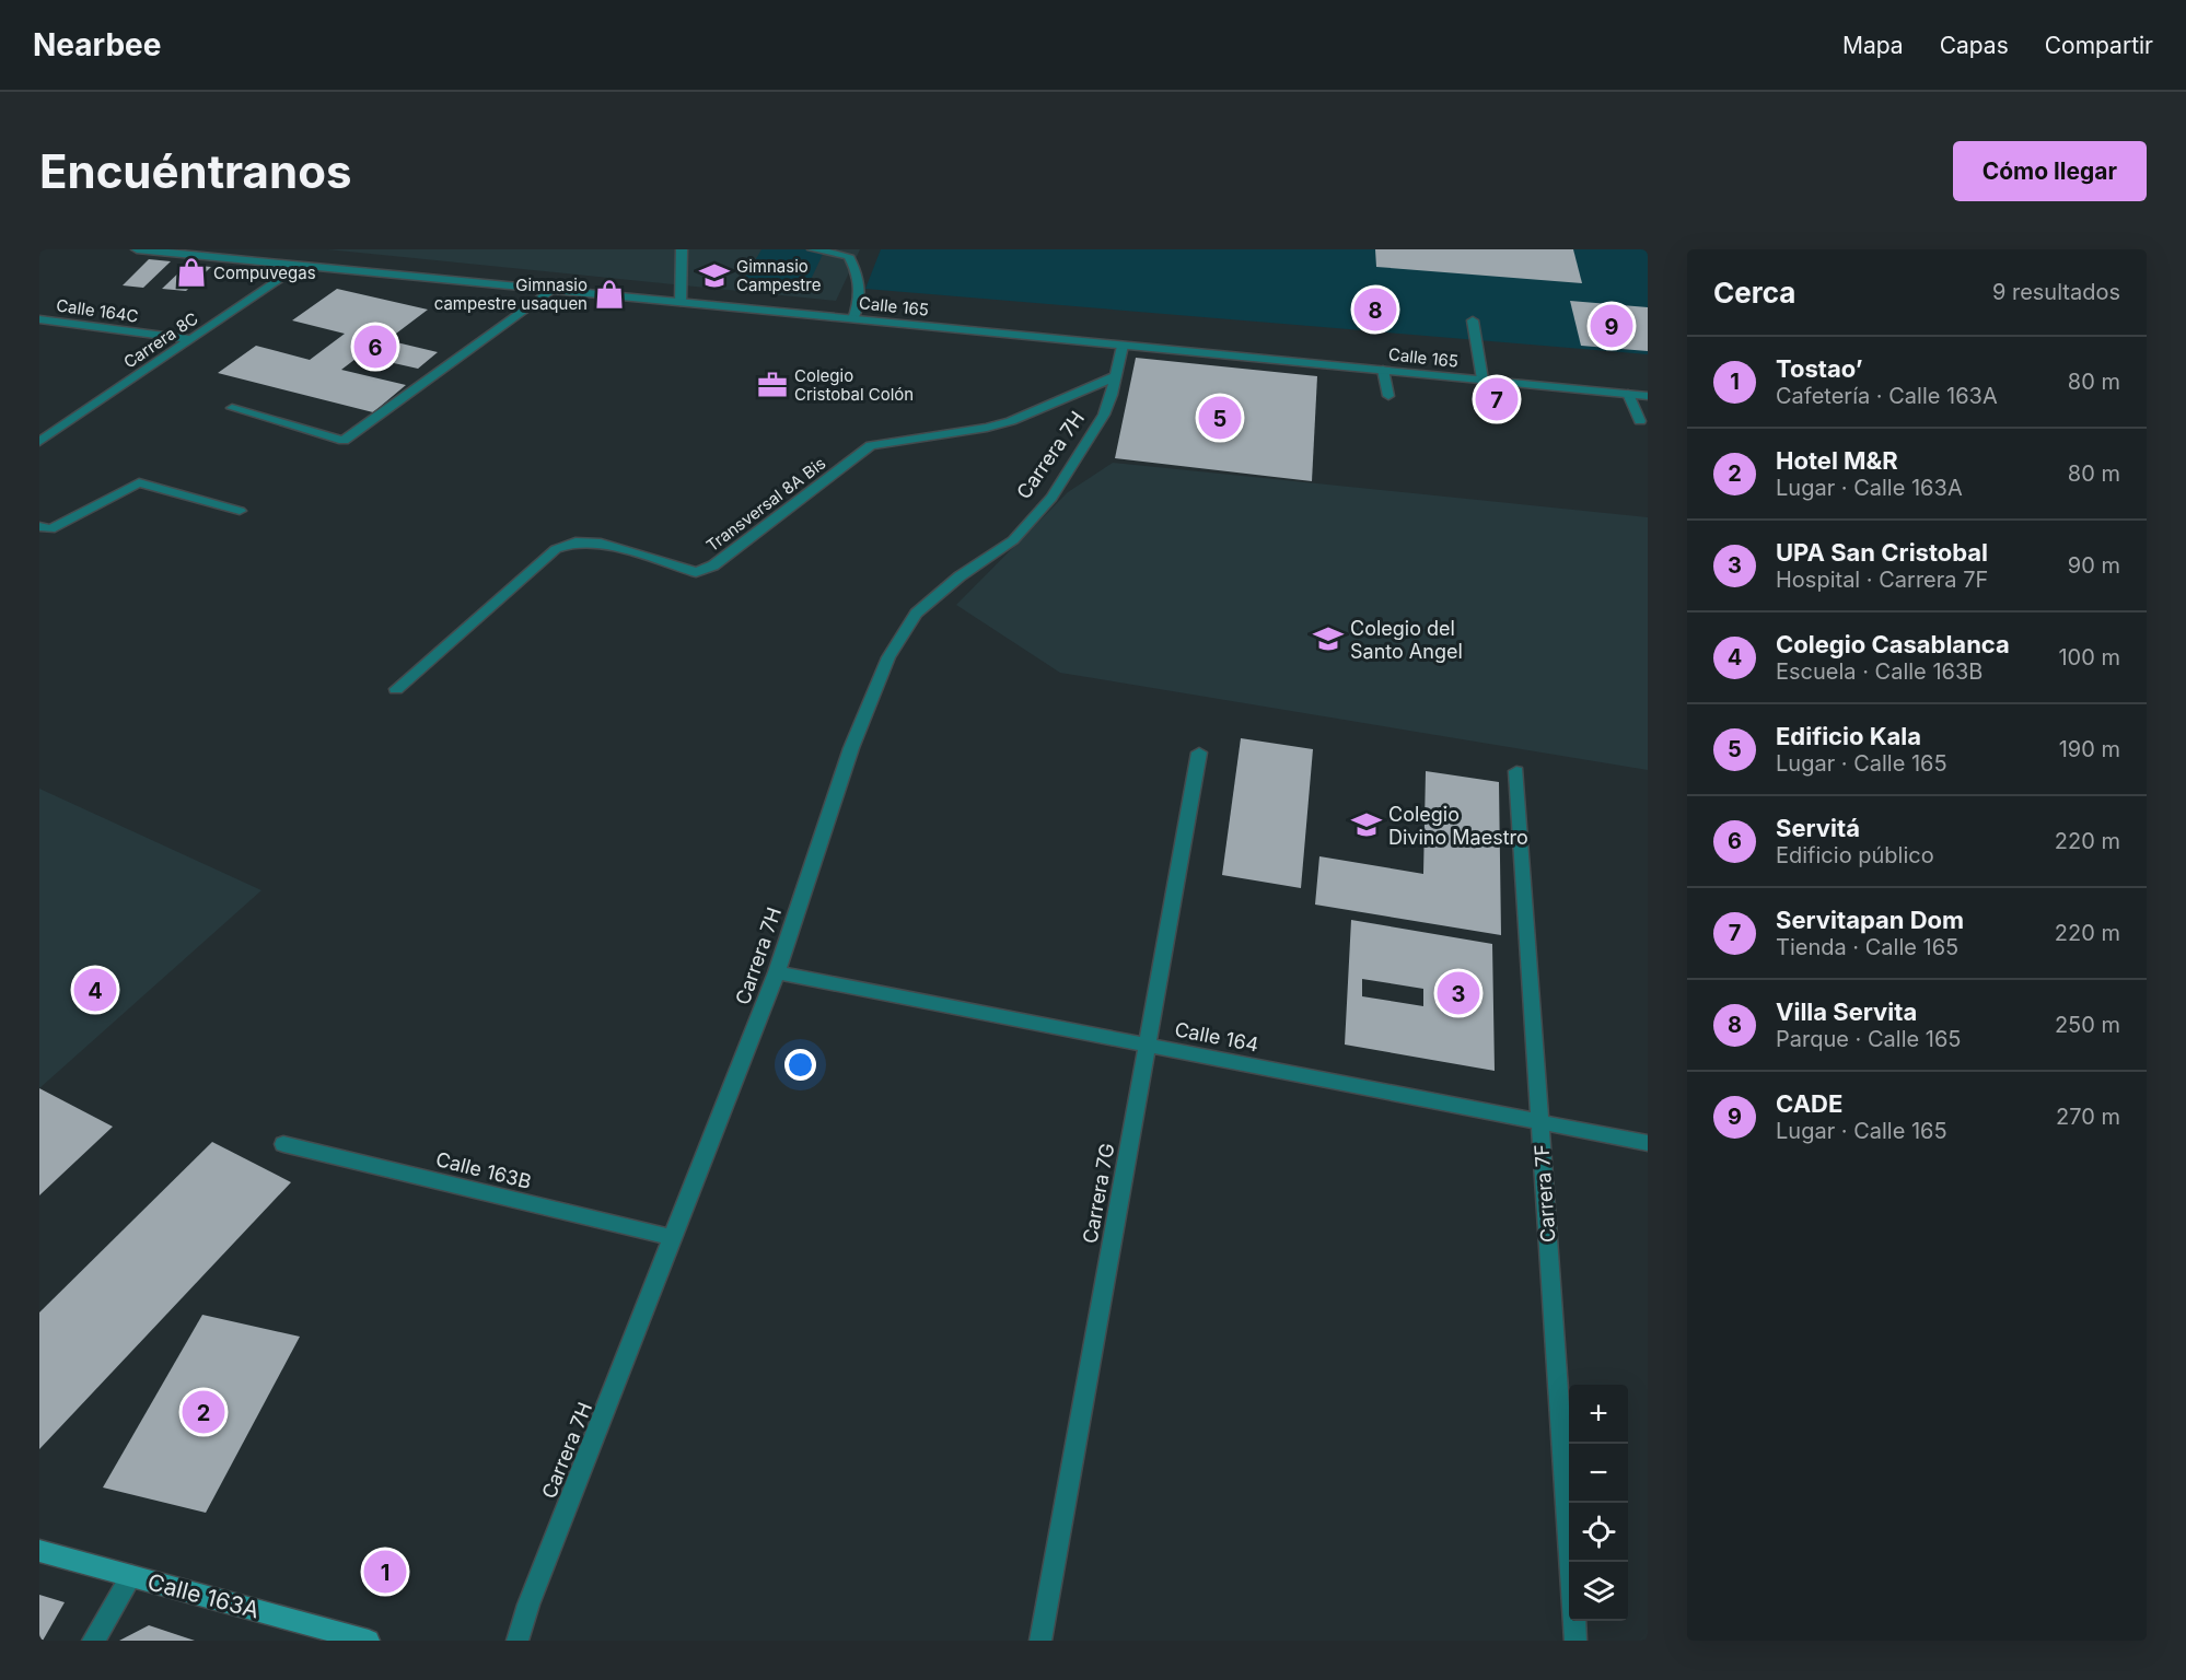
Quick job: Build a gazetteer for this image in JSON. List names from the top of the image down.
{
  "streets": {
    "main road": ["Calle 163A"],
    "street": [
      "Calle 165",
      "Calle 164C",
      "Carrera 8C",
      "Carrera 7H",
      "Transversal 8A Bis",
      "Calle 164",
      "Calle 163B",
      "Carrera 7G",
      "Carrera 7F"
    ]
  },
  "crossings": [
    ["Calle 165", "Carrera 8C"],
    ["Calle 165", "Carrera 7H"],
    ["Calle 164C", "Carrera 8C"],
    ["Carrera 7H", "Transversal 8A Bis"],
    ["Carrera 7H", "Calle 164"],
    ["Carrera 7H", "Calle 163B"],
    ["Calle 164", "Carrera 7G"],
    ["Calle 164", "Carrera 7F"]
  ],
  "places": {
    "shop": ["Compuvegas", "Gimnasio campestre usaquen"],
    "school or university": ["Gimnasio Campestre", "Colegio del Santo Angel", "Colegio Divino Maestro"],
    "office": ["Colegio Cristobal Colón"]
  },
  "page": {
    "header": "Nearbee",
    "nav": ["Mapa", "Capas", "Compartir"],
    "buttons": "Cómo llegar",
    "title": "Encuéntranos",
    "heading": ["Cerca", "9 resultados"],
    "pins": [
      "8",
      "9",
      "6",
      "7",
      "5",
      "4",
      "3",
      "2",
      "1"
    ],
    "list": [
      {
        "mark": "1",
        "name": "Tostao’",
        "note": "Cafetería · Calle 163A",
        "value": "80 m"
      },
      {
        "mark": "2",
        "name": "Hotel M&R",
        "note": "Lugar · Calle 163A",
        "value": "80 m"
      },
      {
        "mark": "3",
        "name": "UPA San Cristobal",
        "note": "Hospital · Carrera 7F",
        "value": "90 m"
      },
      {
        "mark": "4",
        "name": "Colegio Casablanca",
        "note": "Escuela · Calle 163B",
        "value": "100 m"
      },
      {
        "mark": "5",
        "name": "Edificio Kala",
        "note": "Lugar · Calle 165",
        "value": "190 m"
      },
      {
        "mark": "6",
        "name": "Servitá",
        "note": "Edificio público",
        "value": "220 m"
      },
      {
        "mark": "7",
        "name": "Servitapan Dom",
        "note": "Tienda · Calle 165",
        "value": "220 m"
      },
      {
        "mark": "8",
        "name": "Villa Servita",
        "note": "Parque · Calle 165",
        "value": "250 m"
      },
      {
        "mark": "9",
        "name": "CADE",
        "note": "Lugar · Calle 165",
        "value": "270 m"
      }
    ],
    "map_buttons": ["+", "−"]
  }
}
